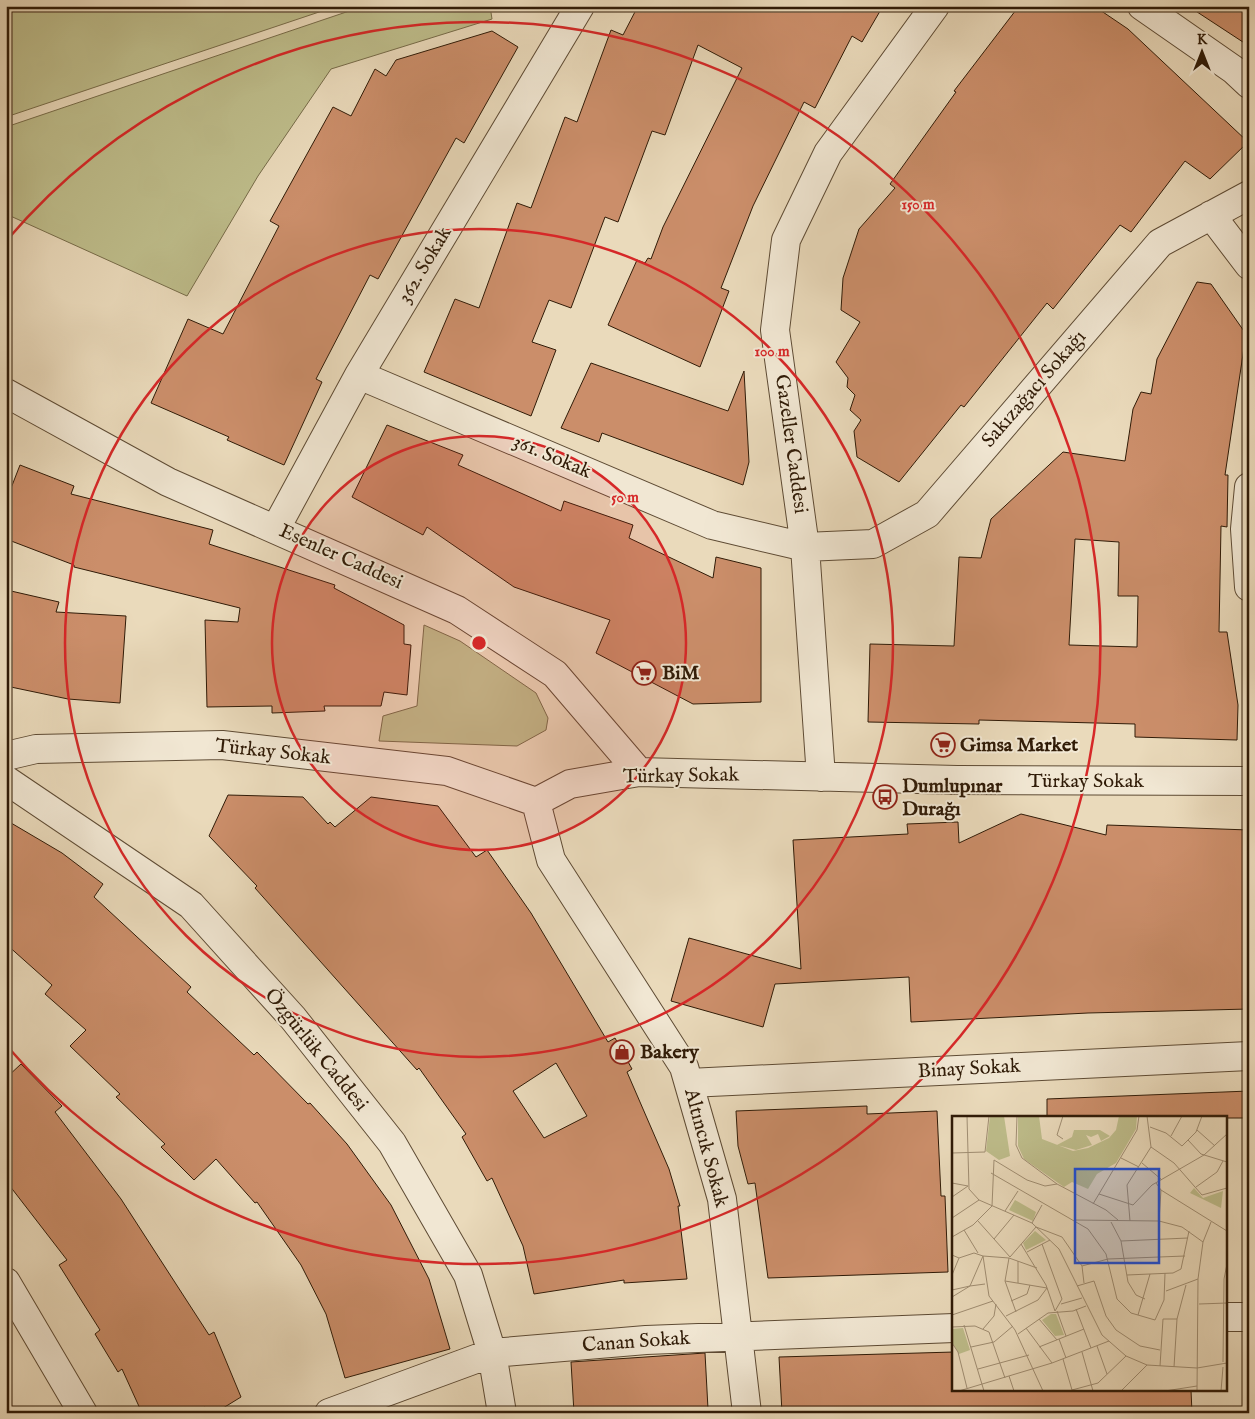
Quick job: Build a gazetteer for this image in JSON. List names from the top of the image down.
{
  "streets": {
    "street": [
      "362. Sokak",
      "Sakızağacı Sokağı",
      "Gazeller Caddesi",
      "361. Sokak",
      "Esenler Caddesi",
      "Türkay Sokak",
      "Özgürlük Caddesi",
      "Binay Sokak",
      "Altıncık Sokak",
      "Canan Sokak"
    ]
  },
  "crossings": [
    ["362. Sokak", "361. Sokak"],
    ["362. Sokak", "Esenler Caddesi"],
    ["Sakızağacı Sokağı", "Gazeller Caddesi"],
    ["Sakızağacı Sokağı", "361. Sokak"],
    ["Gazeller Caddesi", "361. Sokak"],
    ["Gazeller Caddesi", "Türkay Sokak"],
    ["Esenler Caddesi", "Türkay Sokak"],
    ["Türkay Sokak", "Altıncık Sokak"],
    ["Özgürlük Caddesi", "Canan Sokak"],
    ["Binay Sokak", "Altıncık Sokak"],
    ["Altıncık Sokak", "Canan Sokak"]
  ],
  "places": {
    "supermarket": ["BiM", "Gimsa Market"],
    "bus stop": ["Dumlupınar Durağı"],
    "shop": ["Bakery"]
  },
  "north": "top",
  "rings": ["150 m", "100 m", "50 m"]
}
